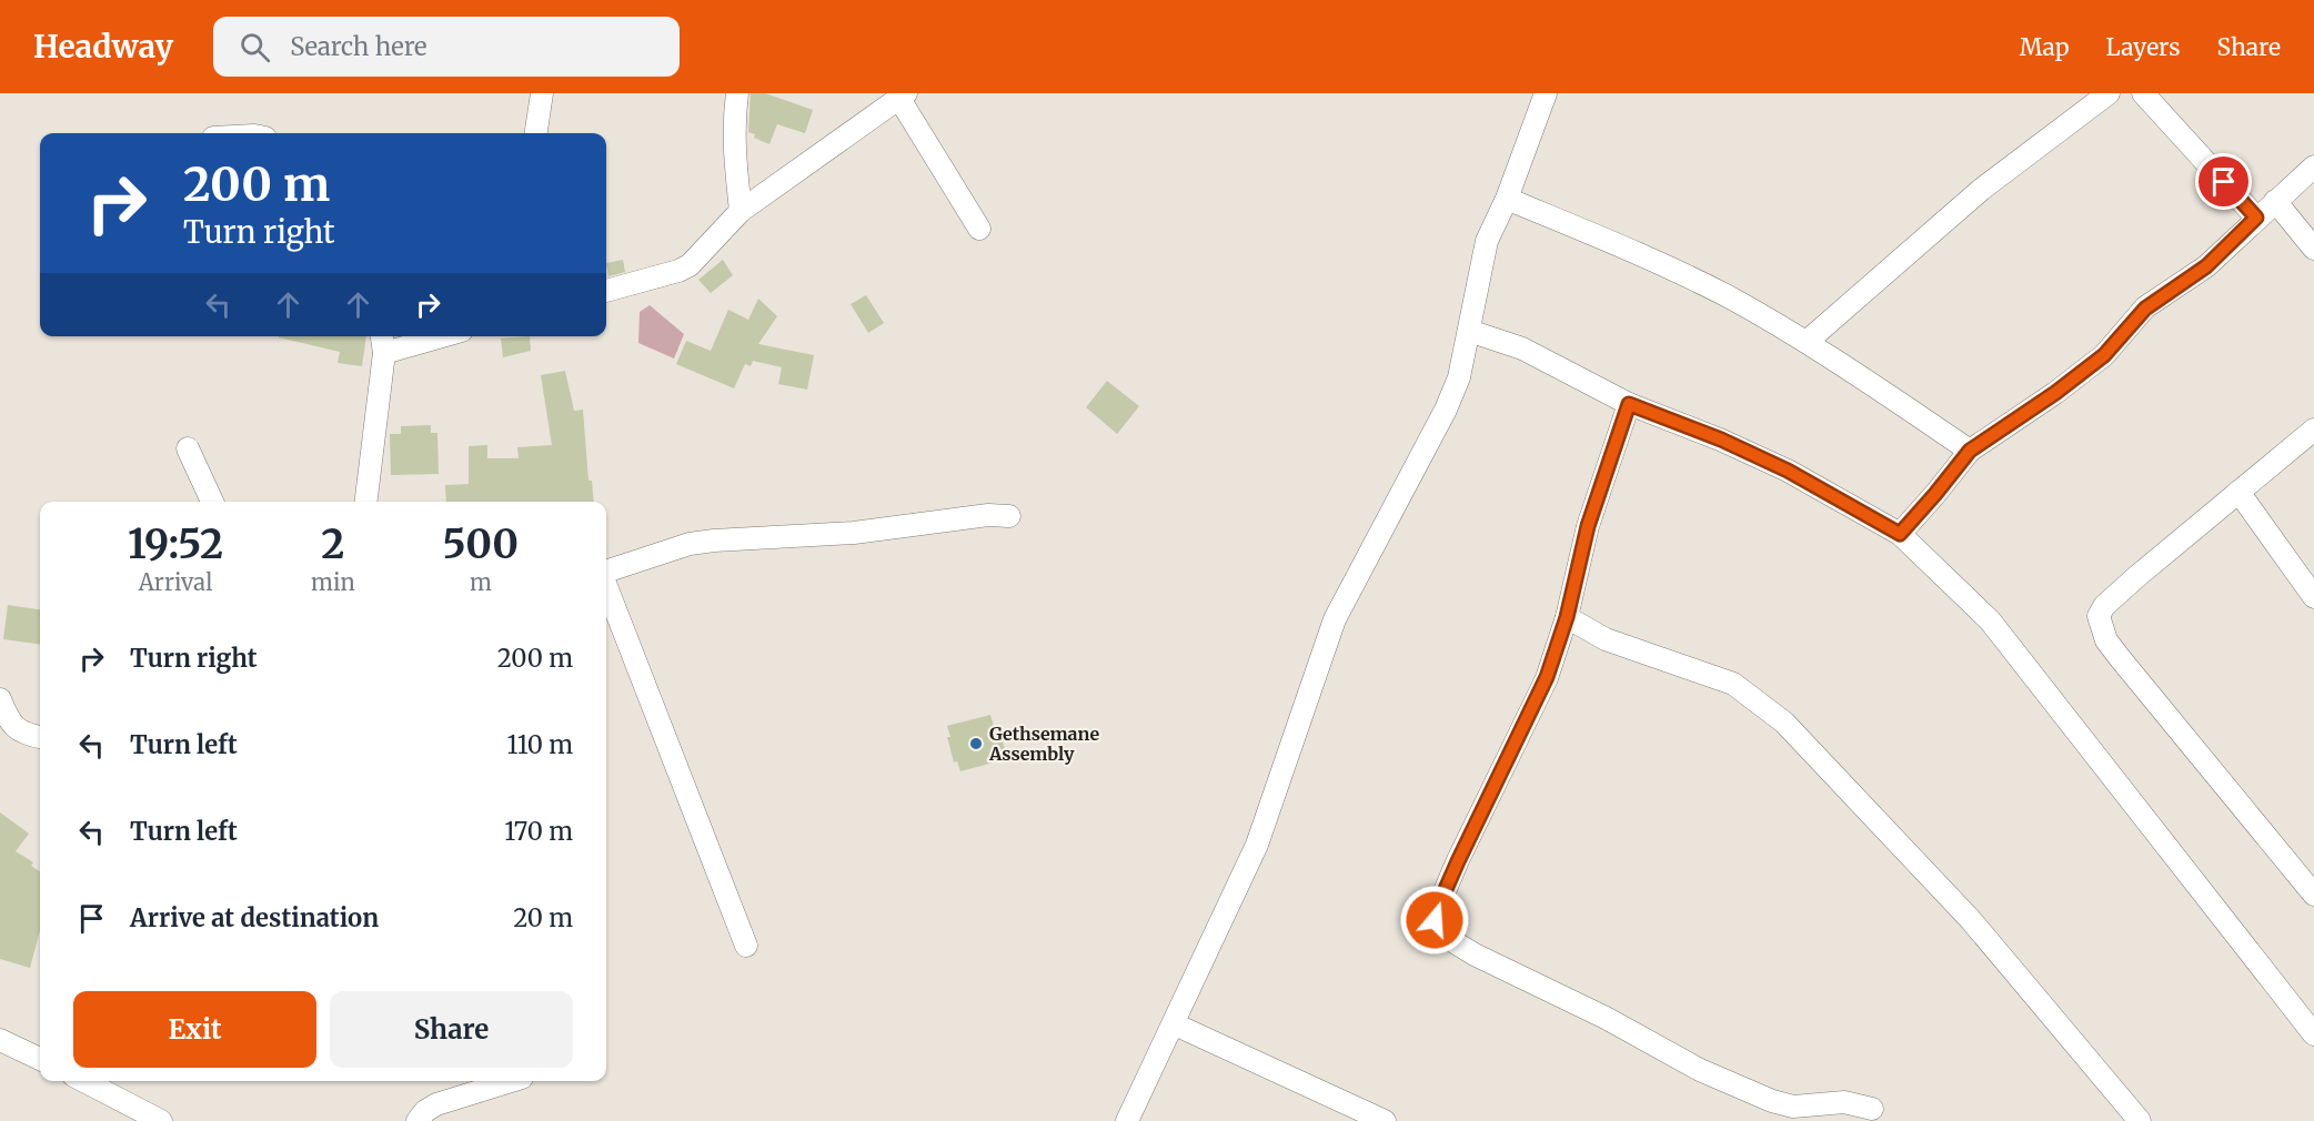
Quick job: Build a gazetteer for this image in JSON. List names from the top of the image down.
{
  "places": ["Gethsemane Assembly"],
  "page": {
    "header": "Headway",
    "search": "Search here",
    "nav": ["Map", "Layers", "Share"],
    "turn": ["200 m", "Turn right"],
    "eta": [
      "19:52",
      "Arrival",
      "2",
      "min",
      "500",
      "m"
    ],
    "list": [
      {
        "name": "Turn right",
        "value": "200 m"
      },
      {
        "name": "Turn left",
        "value": "110 m"
      },
      {
        "name": "Turn left",
        "value": "170 m"
      },
      {
        "name": "Arrive at destination",
        "value": "20 m"
      }
    ],
    "buttons": ["Exit", "Share"]
  }
}
